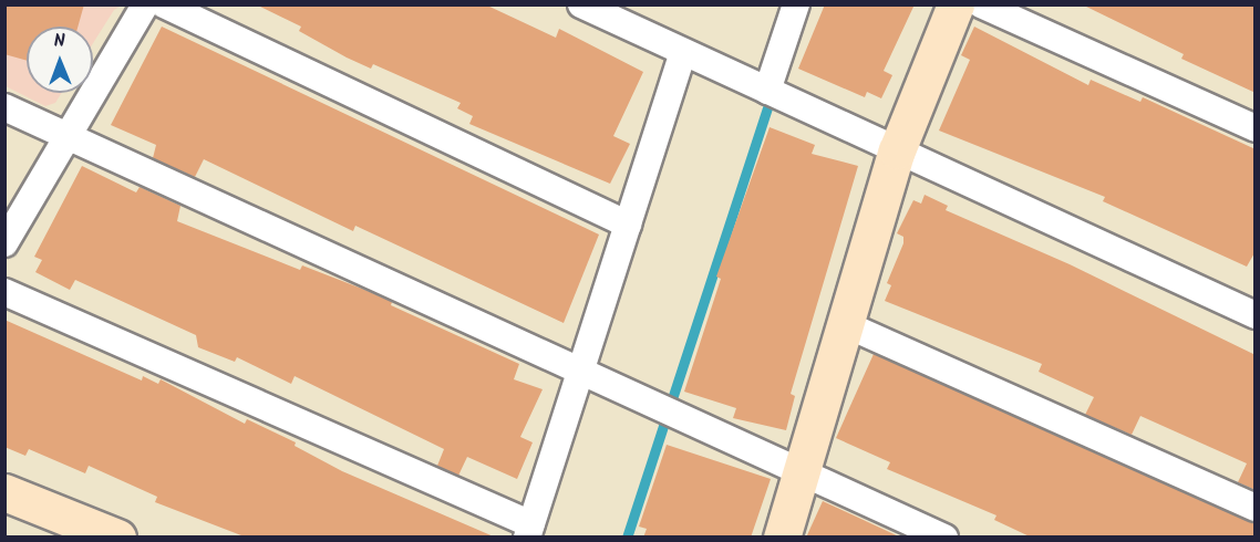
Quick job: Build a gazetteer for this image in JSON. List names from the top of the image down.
{
  "north": "top"
}
